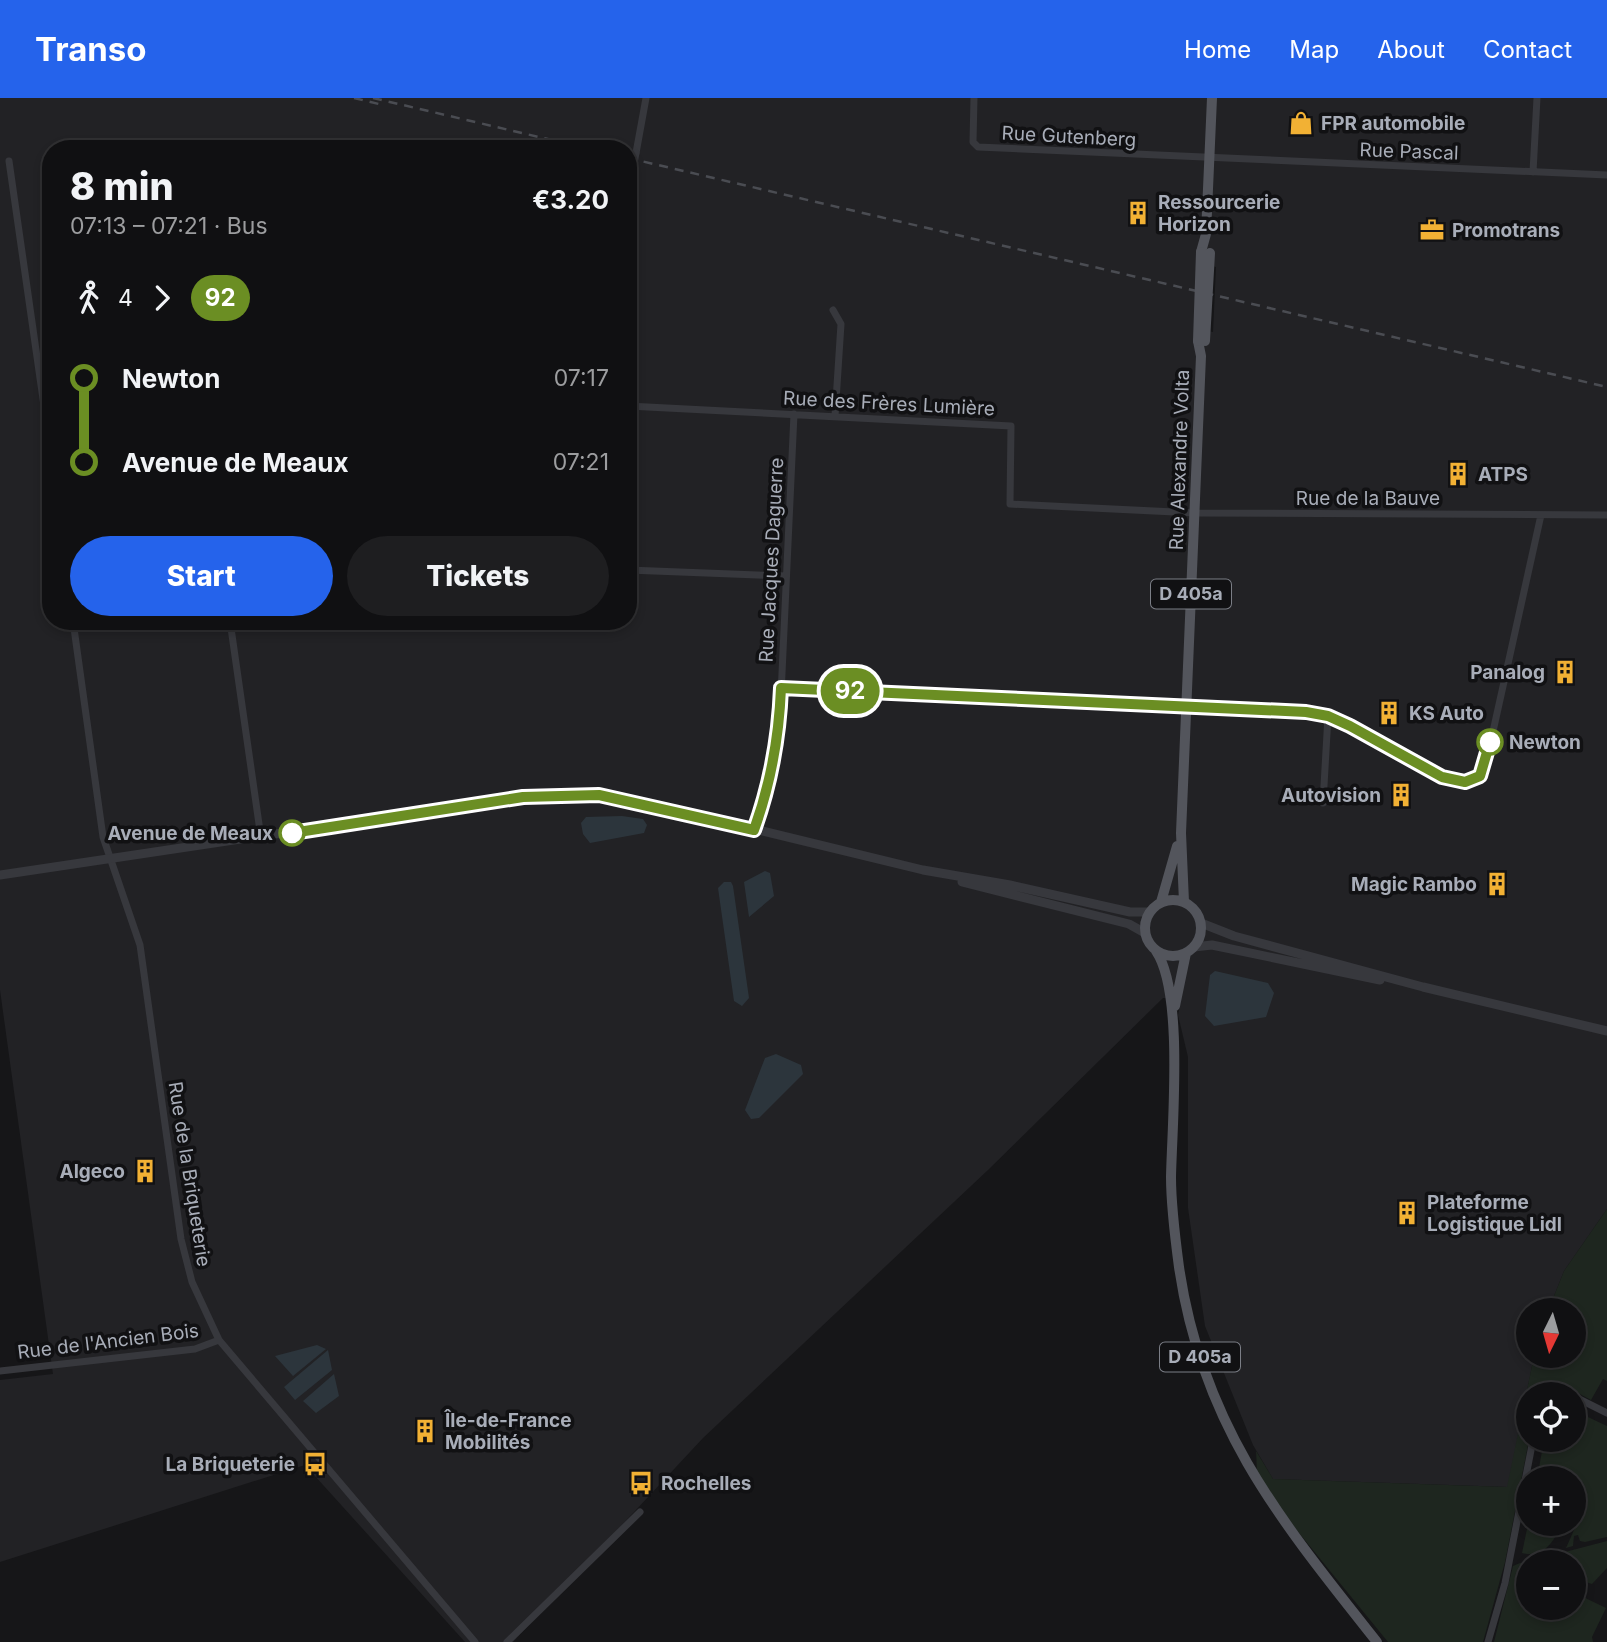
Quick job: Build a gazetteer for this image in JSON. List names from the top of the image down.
{
  "streets": {
    "main road": ["Rue Alexandre Volta", "D 405a"],
    "street": [
      "Rue Gutenberg",
      "Rue Pascal",
      "Rue des Frères Lumière",
      "Rue de la Bauve",
      "Rue Jacques Daguerre",
      "Rue de la Briqueterie",
      "Rue de l'Ancien Bois"
    ]
  },
  "crossings": [
    ["Rue Gutenberg", "Rue Pascal"],
    ["Rue Gutenberg", "Rue Alexandre Volta"],
    ["Rue Pascal", "Rue Alexandre Volta"],
    ["Rue des Frères Lumière", "Rue Alexandre Volta"],
    ["Rue des Frères Lumière", "Rue de la Bauve"],
    ["Rue des Frères Lumière", "Rue Jacques Daguerre"],
    ["Rue Alexandre Volta", "Rue de la Bauve"],
    ["Rue Alexandre Volta", "D 405a"],
    ["Rue de la Briqueterie", "Rue de l'Ancien Bois"]
  ],
  "places": {
    "shop": ["FPR automobile"],
    "building": [
      "Ressourcerie Horizon",
      "ATPS",
      "Panalog",
      "KS Auto",
      "Autovision",
      "Magic Rambo",
      "Algeco",
      "Plateforme Logistique Lidl",
      "Île-de-France Mobilités"
    ],
    "office": ["Promotrans"],
    "other": ["Newton", "Avenue de Meaux"],
    "bus stop": ["La Briqueterie", "Rochelles"]
  },
  "lines": ["bus line 92"],
  "north": "bottom",
  "page": {
    "header": "Transo",
    "nav": [
      "Home",
      "Map",
      "About",
      "Contact"
    ],
    "on_map": "92",
    "heading": ["8 min", "07:13 – 07:21 · Bus", "€3.20"],
    "legs": ["4", "92"],
    "list": [
      {
        "name": "Newton",
        "value": "07:17"
      },
      {
        "name": "Avenue de Meaux",
        "value": "07:21"
      }
    ],
    "buttons": ["Start", "Tickets"],
    "map_buttons": ["+", "−"]
  }
}
